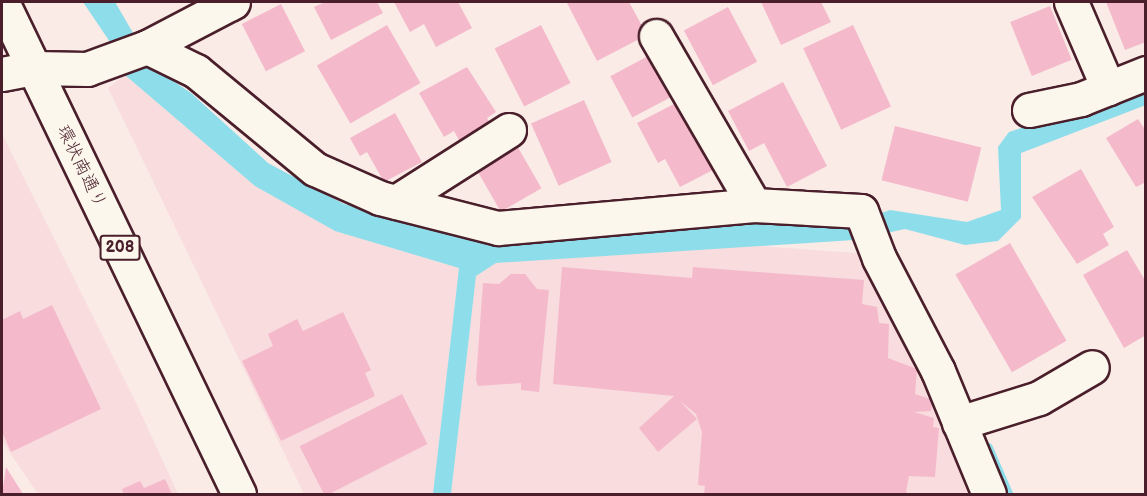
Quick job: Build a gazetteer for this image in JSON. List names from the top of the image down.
{
  "streets": {
    "main road": ["環状南通り", "208"]
  }
}
